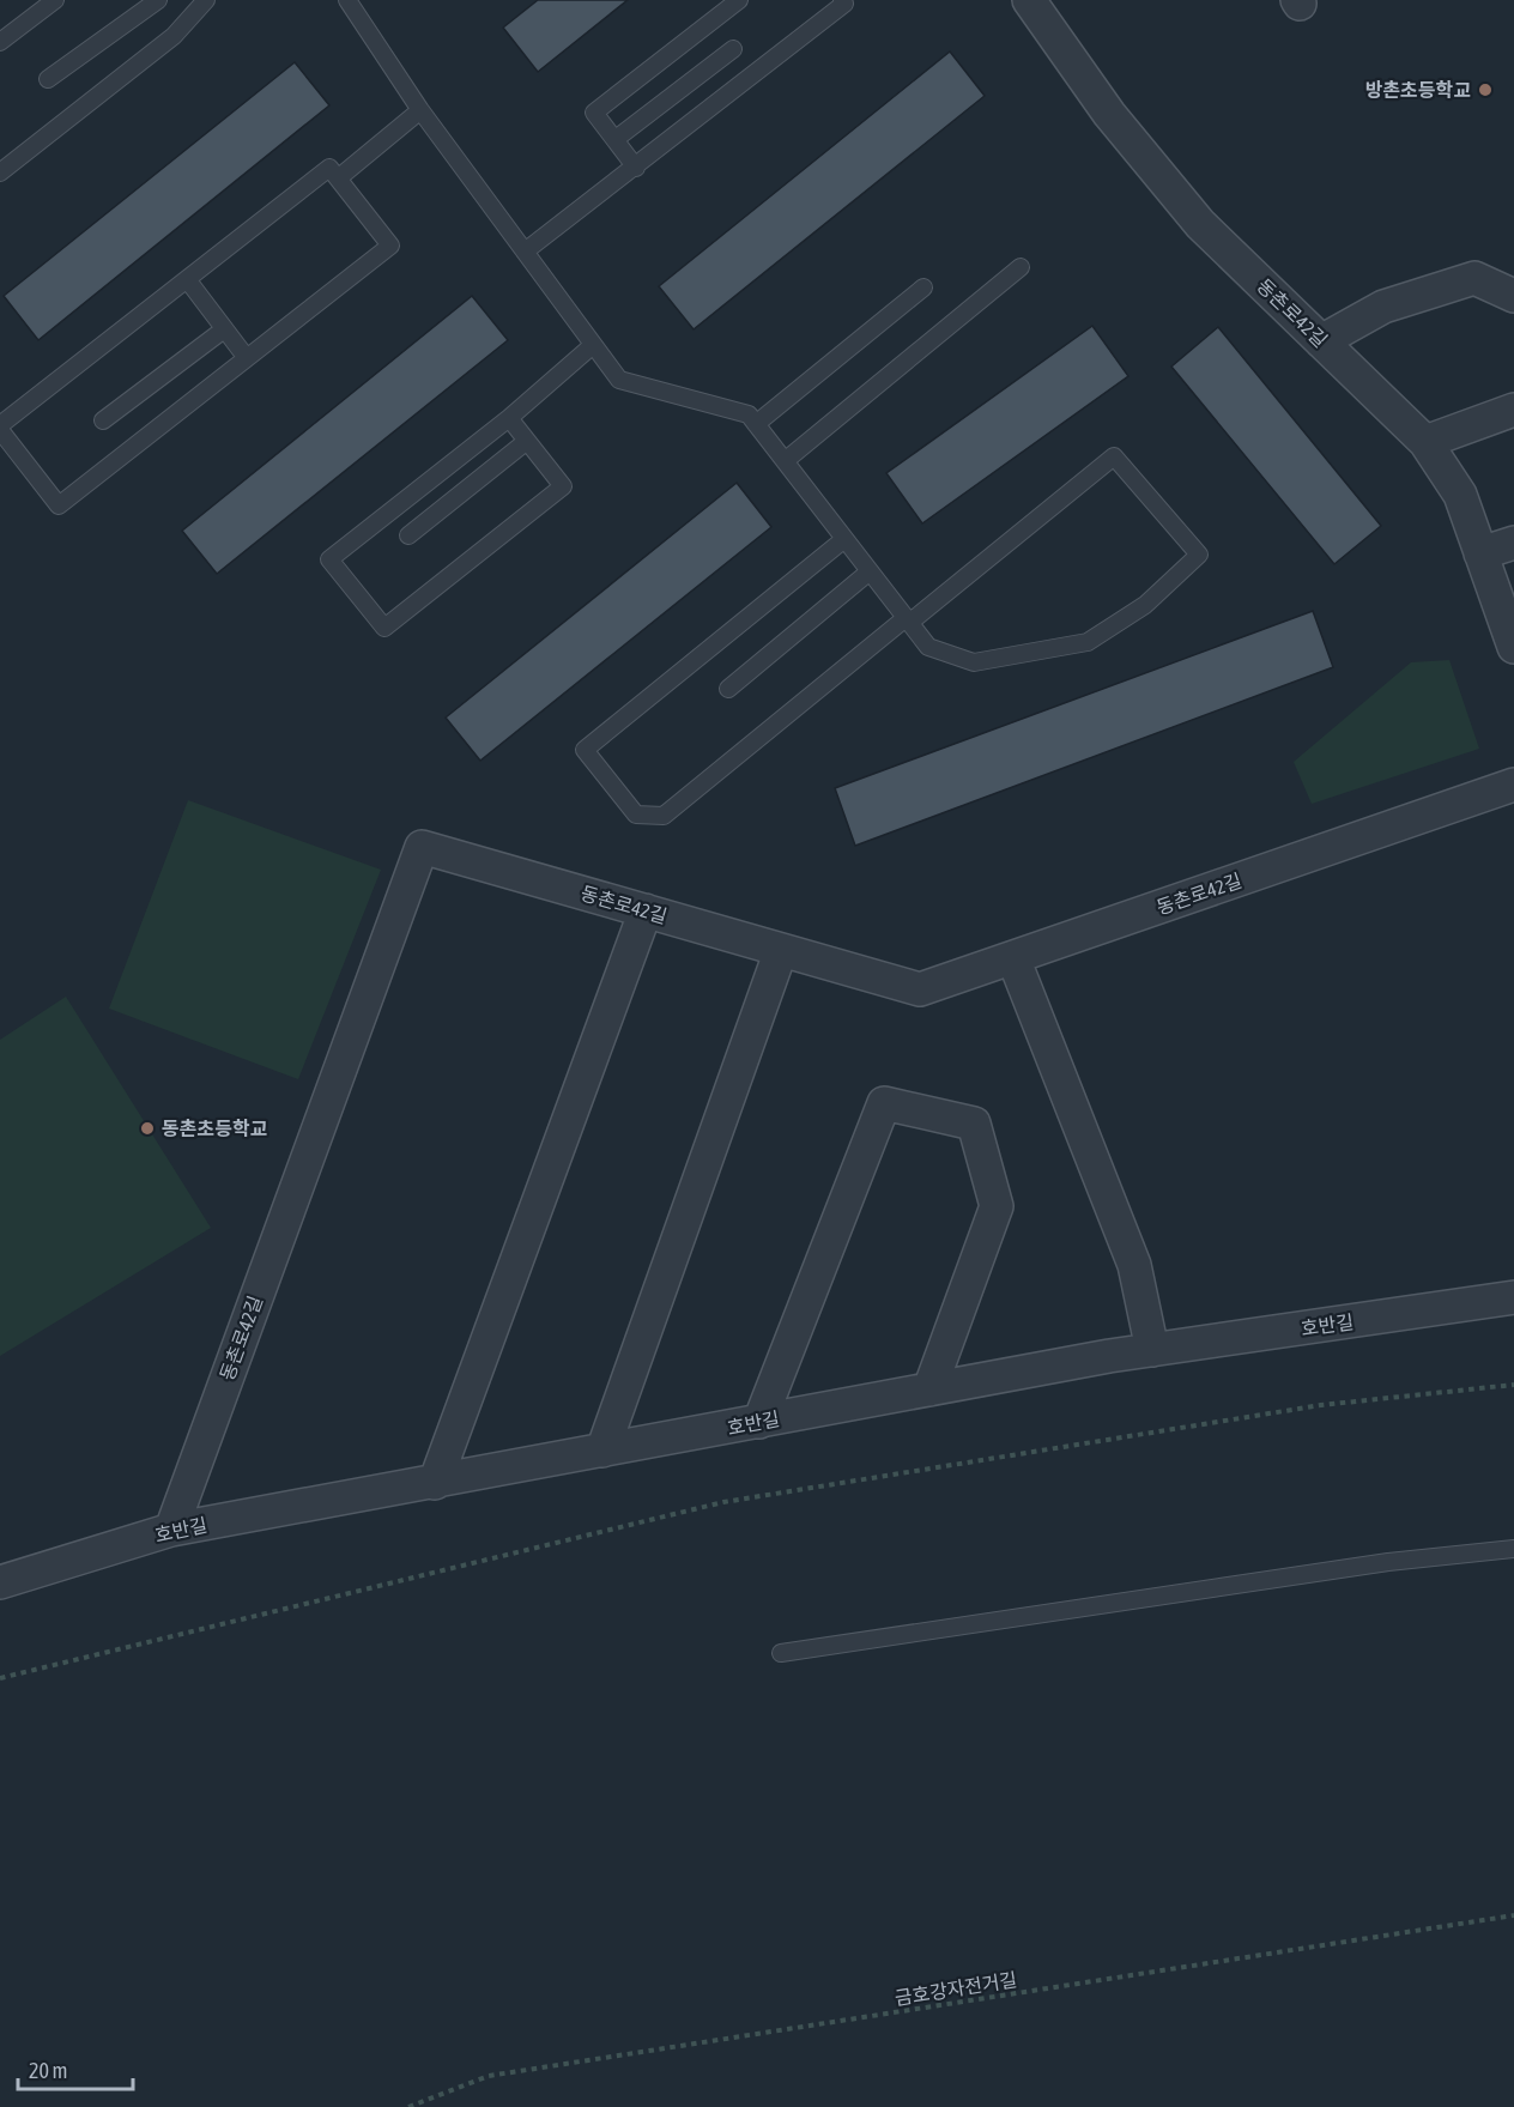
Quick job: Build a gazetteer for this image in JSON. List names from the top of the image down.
{
  "streets": {
    "street": ["동촌로42길", "호반길"],
    "path": ["금호강자전거길"]
  },
  "crossings": [
    ["동촌로42길", "호반길"]
  ],
  "places": ["방촌초등학교", "동촌초등학교"],
  "scale_bar": "20 m"
}
